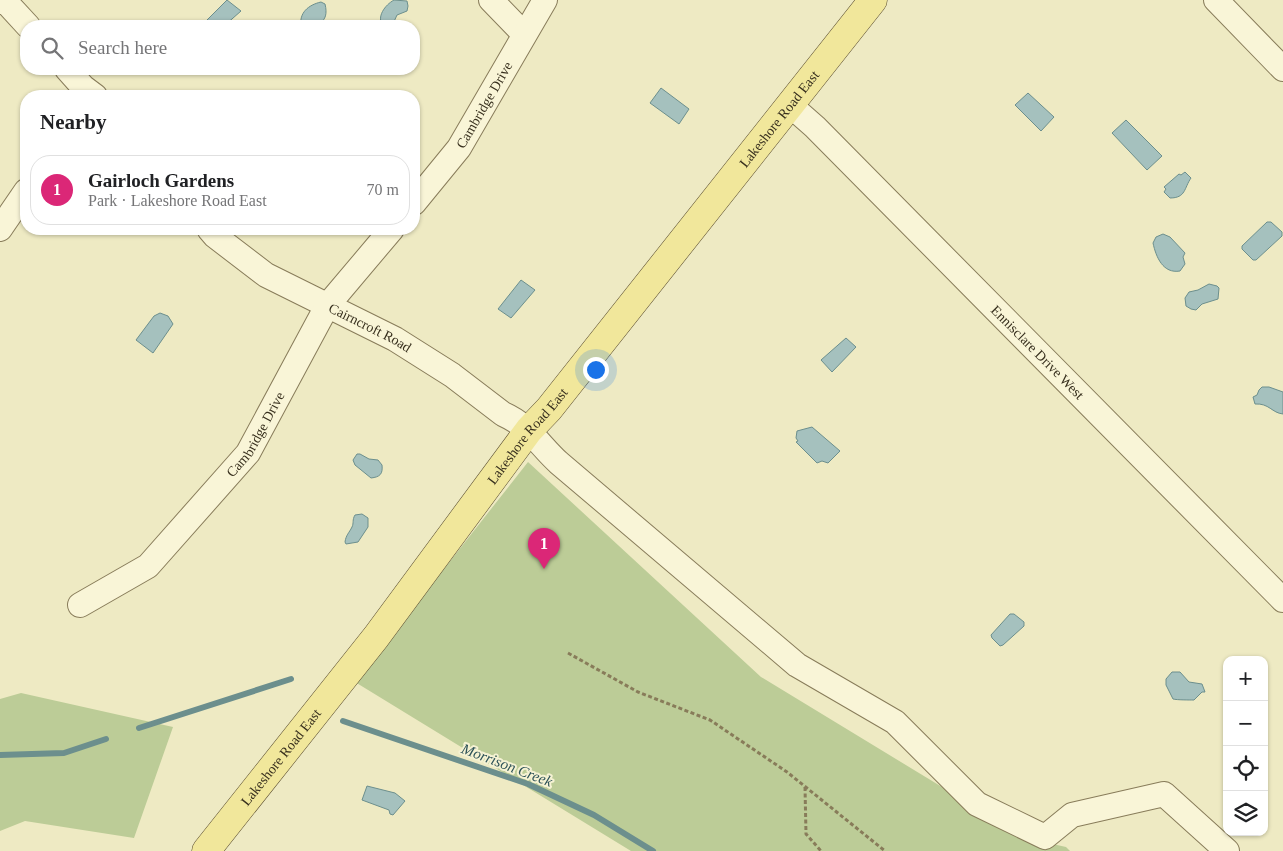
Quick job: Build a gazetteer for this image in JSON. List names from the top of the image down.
{
  "streets": {
    "main road": ["Lakeshore Road East"],
    "street": ["Cambridge Drive", "Cairncroft Road", "Ennisclare Drive West"]
  },
  "crossings": [
    ["Cambridge Drive", "Cairncroft Road"],
    ["Lakeshore Road East", "Cairncroft Road"],
    ["Lakeshore Road East", "Ennisclare Drive West"]
  ],
  "water": ["Morrison Creek"],
  "page": {
    "search": "Search here",
    "heading": "Nearby",
    "list": [
      {
        "mark": "1",
        "name": "Gairloch Gardens",
        "note": "Park · Lakeshore Road East",
        "value": "70 m"
      }
    ],
    "pins": "1",
    "map_buttons": ["+", "−"]
  }
}
